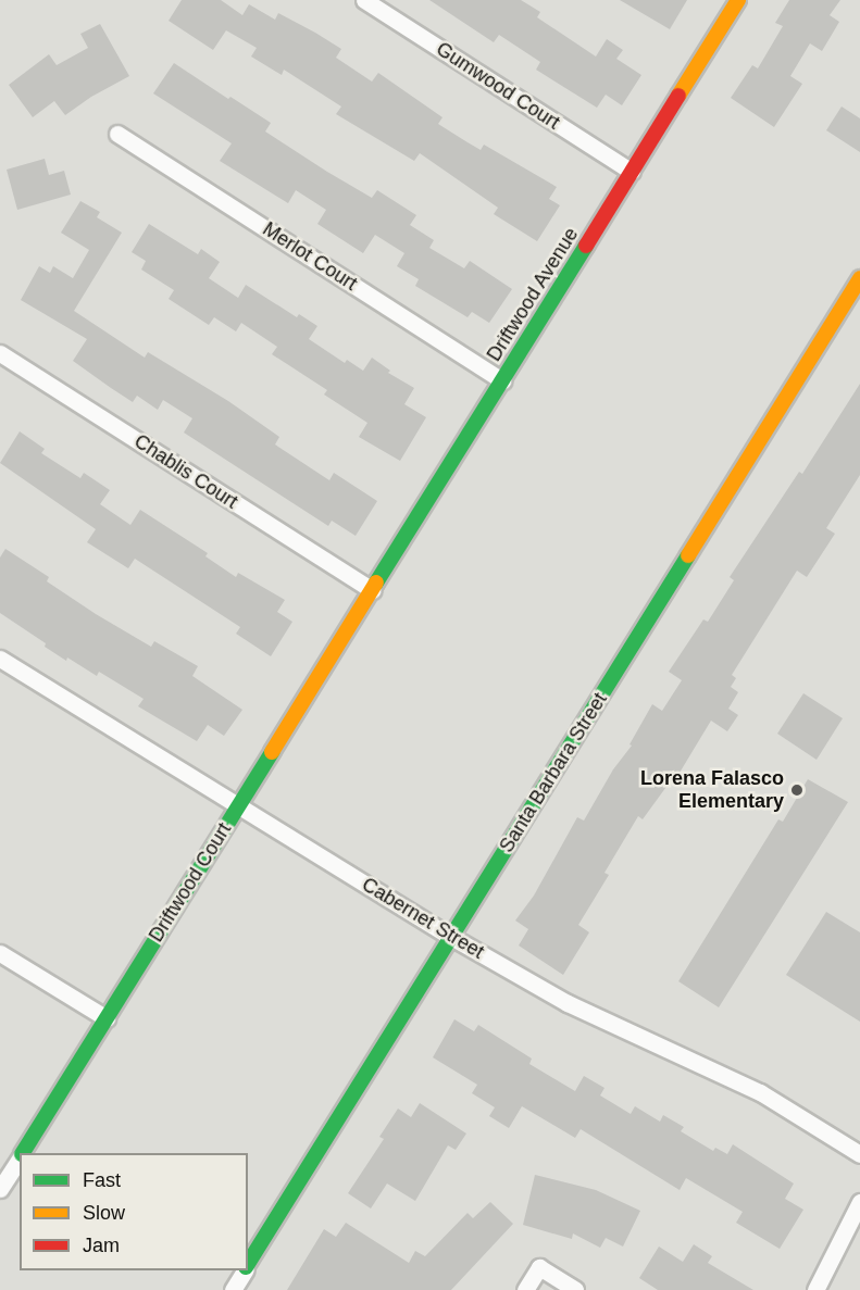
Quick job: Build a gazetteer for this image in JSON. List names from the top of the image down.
{
  "streets": {
    "street": [
      "Gumwood Court",
      "Merlot Court",
      "Driftwood Avenue",
      "Chablis Court",
      "Santa Barbara Street",
      "Driftwood Court",
      "Cabernet Street"
    ]
  },
  "crossings": [
    ["Gumwood Court", "Driftwood Avenue"],
    ["Merlot Court", "Driftwood Avenue"],
    ["Driftwood Avenue", "Chablis Court"],
    ["Driftwood Avenue", "Driftwood Court"],
    ["Santa Barbara Street", "Cabernet Street"],
    ["Driftwood Court", "Cabernet Street"]
  ],
  "places": ["Lorena Falasco Elementary"],
  "legend": ["Fast", "Slow", "Jam"]
}
